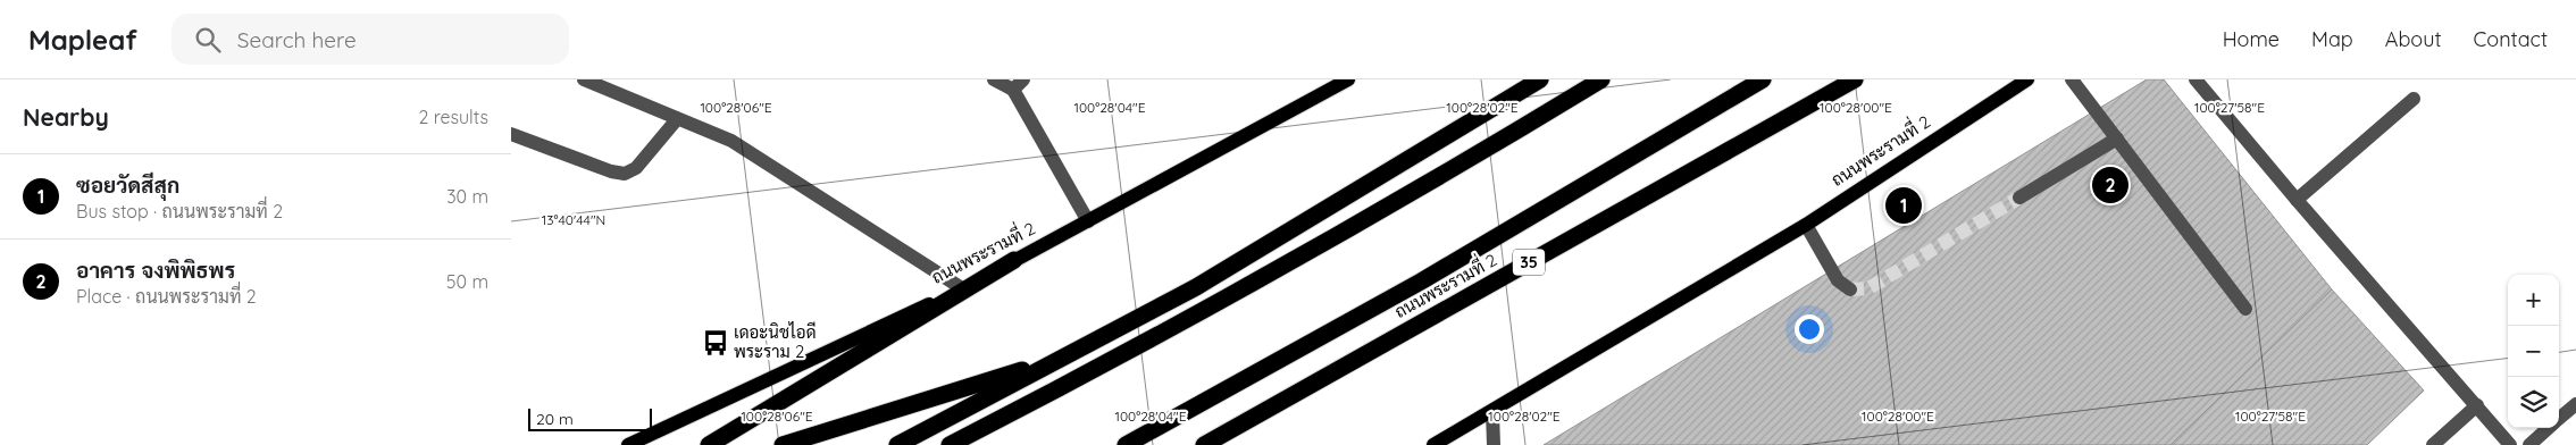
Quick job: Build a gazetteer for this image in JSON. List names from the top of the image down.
{
  "streets": {
    "highway": ["ถนนพระรามที่ 2", "35"]
  },
  "places": {
    "bus stop": ["เดอะนิชไอดี พระราม 2"]
  },
  "scale_bar": "20 m",
  "page": {
    "header": "Mapleaf",
    "search": "Search here",
    "nav": [
      "Home",
      "Map",
      "About",
      "Contact"
    ],
    "heading": ["Nearby", "2 results"],
    "list": [
      {
        "mark": "1",
        "name": "ซอยวัดสีสุก",
        "note": "Bus stop · ถนนพระรามที่ 2",
        "value": "30 m"
      },
      {
        "mark": "2",
        "name": "อาคาร จงพิพิธพร",
        "note": "Place · ถนนพระรามที่ 2",
        "value": "50 m"
      }
    ],
    "pins": ["2", "1"],
    "map_buttons": ["+", "−"],
    "scale": "20 m"
  },
  "coordinates": [
    "100°28'06\"E",
    "100°28'04\"E",
    "100°28'02\"E",
    "100°28'00\"E",
    "100°27'58\"E",
    "13°40'44\"N"
  ]
}
